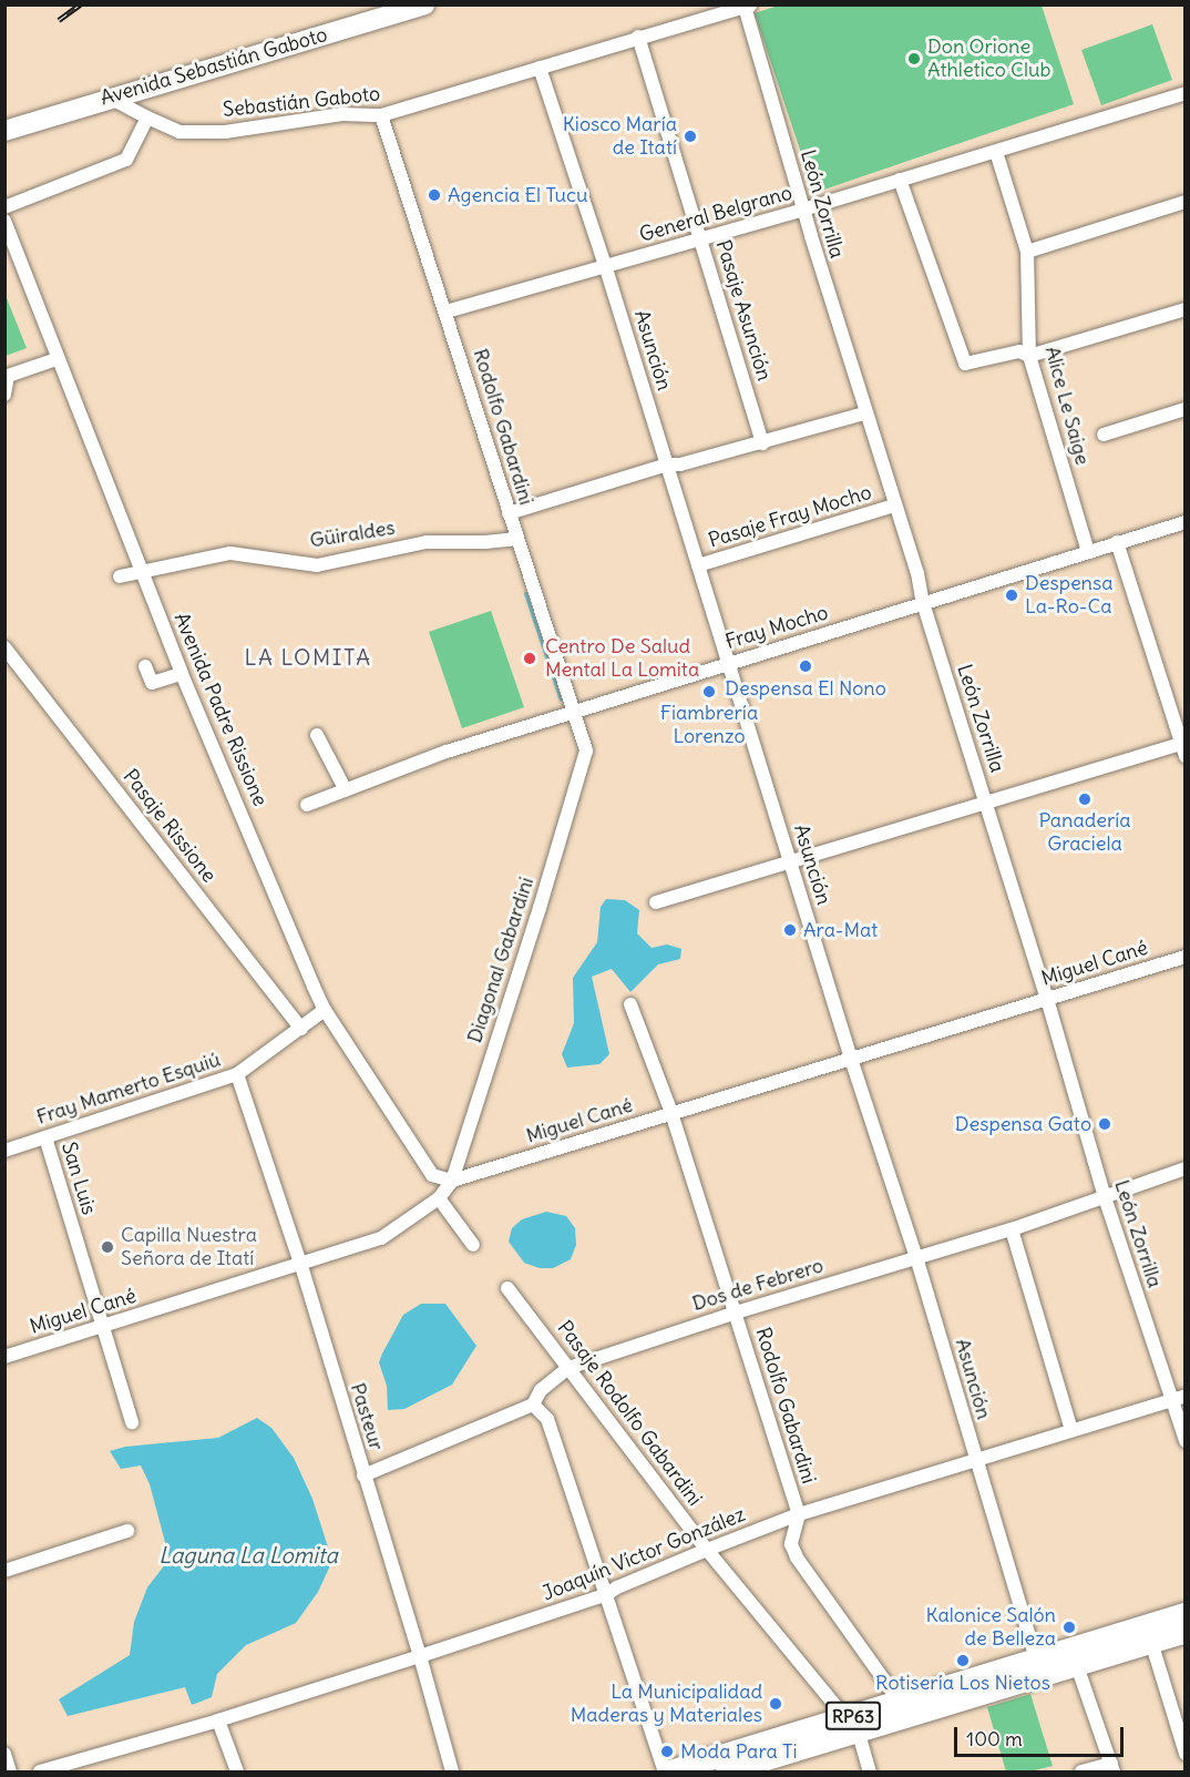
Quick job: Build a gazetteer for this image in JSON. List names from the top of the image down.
{
  "streets": {
    "main road": ["Avenida Sebastián Gaboto", "RP63"],
    "street": [
      "Sebastián Gaboto",
      "León Zorrilla",
      "General Belgrano",
      "Pasaje Asunción",
      "Asunción",
      "Alice Le Saige",
      "Rodolfo Gabardini",
      "Pasaje Fray Mocho",
      "Güiraldes",
      "Fray Mocho",
      "Avenida Padre Rissione",
      "Pasaje Rissione",
      "Diagonal Gabardini",
      "Miguel Cané",
      "Fray Mamerto Esquiú",
      "San Luis",
      "Dos de Febrero",
      "Pasaje Rodolfo Gabardini",
      "Pasteur",
      "Joaquín Víctor González"
    ]
  },
  "crossings": [
    ["Avenida Sebastián Gaboto", "Sebastián Gaboto"],
    ["Sebastián Gaboto", "León Zorrilla"],
    ["Sebastián Gaboto", "Pasaje Asunción"],
    ["Sebastián Gaboto", "Asunción"],
    ["Sebastián Gaboto", "Rodolfo Gabardini"],
    ["León Zorrilla", "General Belgrano"],
    ["León Zorrilla", "Pasaje Fray Mocho"],
    ["León Zorrilla", "Fray Mocho"],
    ["León Zorrilla", "Miguel Cané"],
    ["León Zorrilla", "Dos de Febrero"],
    ["León Zorrilla", "Joaquín Víctor González"],
    ["General Belgrano", "Pasaje Asunción"],
    ["General Belgrano", "Asunción"],
    ["General Belgrano", "Alice Le Saige"],
    ["General Belgrano", "Rodolfo Gabardini"],
    ["Asunción", "Pasaje Fray Mocho"],
    ["Asunción", "Fray Mocho"],
    ["Asunción", "Miguel Cané"],
    ["Asunción", "Dos de Febrero"],
    ["Asunción", "Joaquín Víctor González"],
    ["Asunción", "RP63"],
    ["Alice Le Saige", "Fray Mocho"],
    ["Rodolfo Gabardini", "Güiraldes"],
    ["Rodolfo Gabardini", "Fray Mocho"],
    ["Rodolfo Gabardini", "Diagonal Gabardini"],
    ["Rodolfo Gabardini", "Miguel Cané"],
    ["Rodolfo Gabardini", "Dos de Febrero"],
    ["Rodolfo Gabardini", "Joaquín Víctor González"],
    ["Rodolfo Gabardini", "RP63"],
    ["Güiraldes", "Avenida Padre Rissione"],
    ["Avenida Padre Rissione", "Diagonal Gabardini"],
    ["Avenida Padre Rissione", "Miguel Cané"],
    ["Avenida Padre Rissione", "Fray Mamerto Esquiú"],
    ["Pasaje Rissione", "Fray Mamerto Esquiú"],
    ["Diagonal Gabardini", "Miguel Cané"],
    ["Miguel Cané", "San Luis"],
    ["Miguel Cané", "Pasteur"],
    ["Fray Mamerto Esquiú", "San Luis"],
    ["Fray Mamerto Esquiú", "Pasteur"],
    ["Dos de Febrero", "Pasaje Rodolfo Gabardini"],
    ["Dos de Febrero", "Pasteur"],
    ["Pasaje Rodolfo Gabardini", "Joaquín Víctor González"],
    ["Pasaje Rodolfo Gabardini", "RP63"],
    ["Pasteur", "Joaquín Víctor González"]
  ],
  "districts": ["LA LOMITA"],
  "water": ["Laguna La Lomita"],
  "places": [
    "Don Orione Athletico Club",
    "Kiosco María de Itatí",
    "Agencia El Tucu",
    "Despensa La-Ro-Ca",
    "Centro De Salud Mental La Lomita",
    "Despensa El Nono",
    "Fiambrería Lorenzo",
    "Panadería Graciela",
    "Ara-Mat",
    "Despensa Gato",
    "Capilla Nuestra Señora de Itatí",
    "Kalonice Salón de Belleza",
    "Rotisería Los Nietos",
    "La Municipalidad Maderas y Materiales",
    "Moda Para Ti"
  ],
  "scale_bar": "100 m"
}
